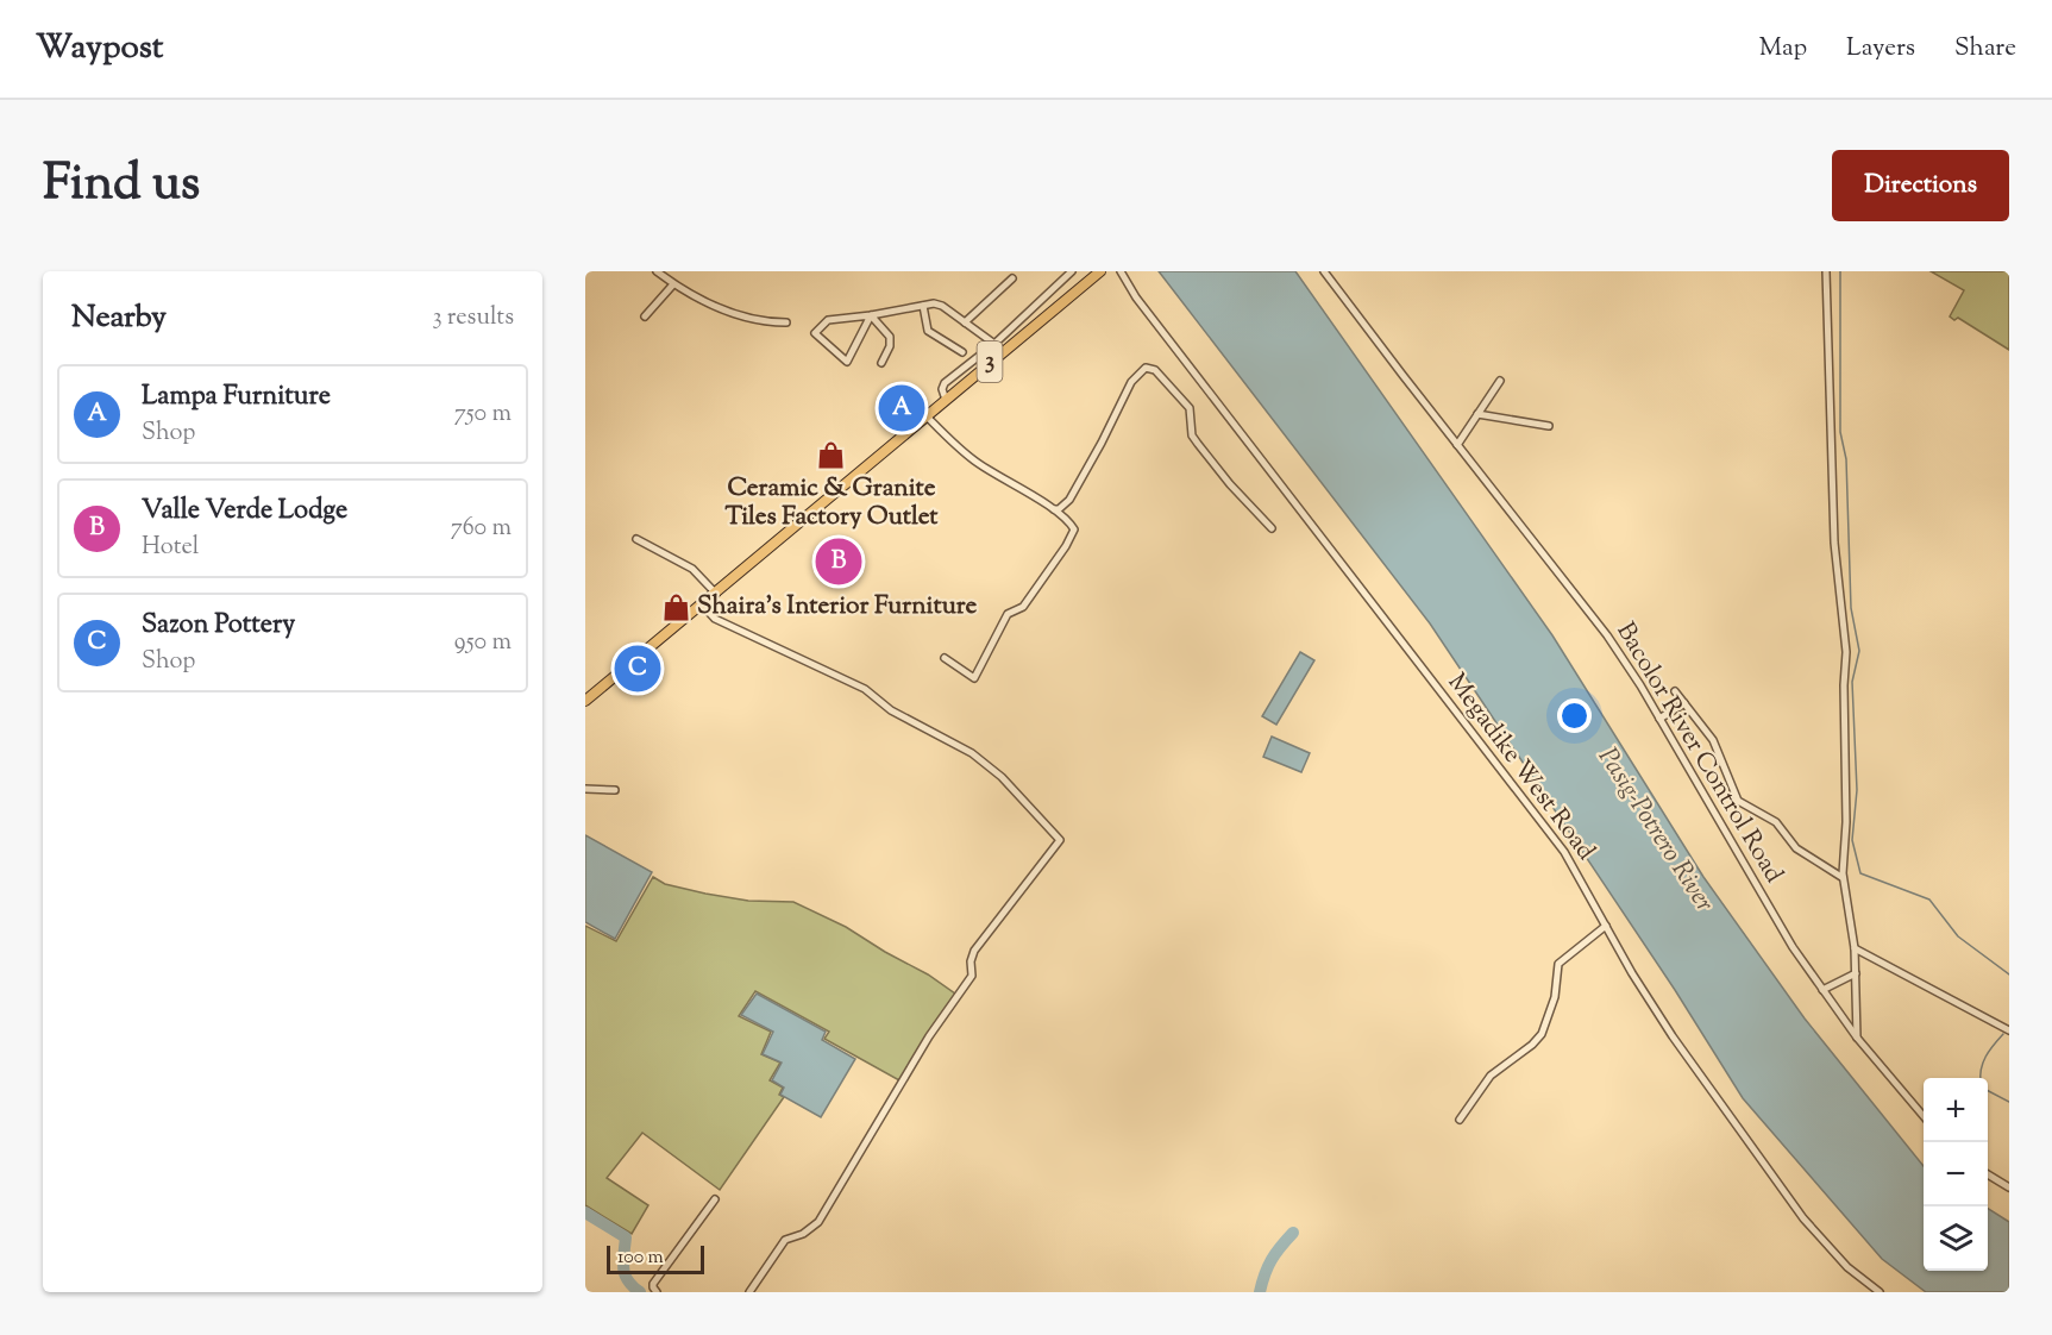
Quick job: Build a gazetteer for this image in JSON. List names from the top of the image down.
{
  "streets": {
    "highway": ["3"],
    "street": ["Bacolor River Control Road", "Megadike West Road"]
  },
  "water": ["Pasig-Potrero River"],
  "places": {
    "shop": ["Ceramic & Granite Tiles Factory Outlet", "Shaira's Interior Furniture"]
  },
  "scale_bar": "100 m",
  "page": {
    "header": "Waypost",
    "nav": ["Map", "Layers", "Share"],
    "title": "Find us",
    "buttons": "Directions",
    "heading": ["Nearby", "3 results"],
    "list": [
      {
        "mark": "A",
        "name": "Lampa Furniture",
        "note": "Shop",
        "value": "750 m"
      },
      {
        "mark": "B",
        "name": "Valle Verde Lodge",
        "note": "Hotel",
        "value": "760 m"
      },
      {
        "mark": "C",
        "name": "Sazon Pottery",
        "note": "Shop",
        "value": "950 m"
      }
    ],
    "pins": ["A", "B", "C"],
    "map_buttons": ["+", "−"],
    "scale": "100 m"
  }
}
